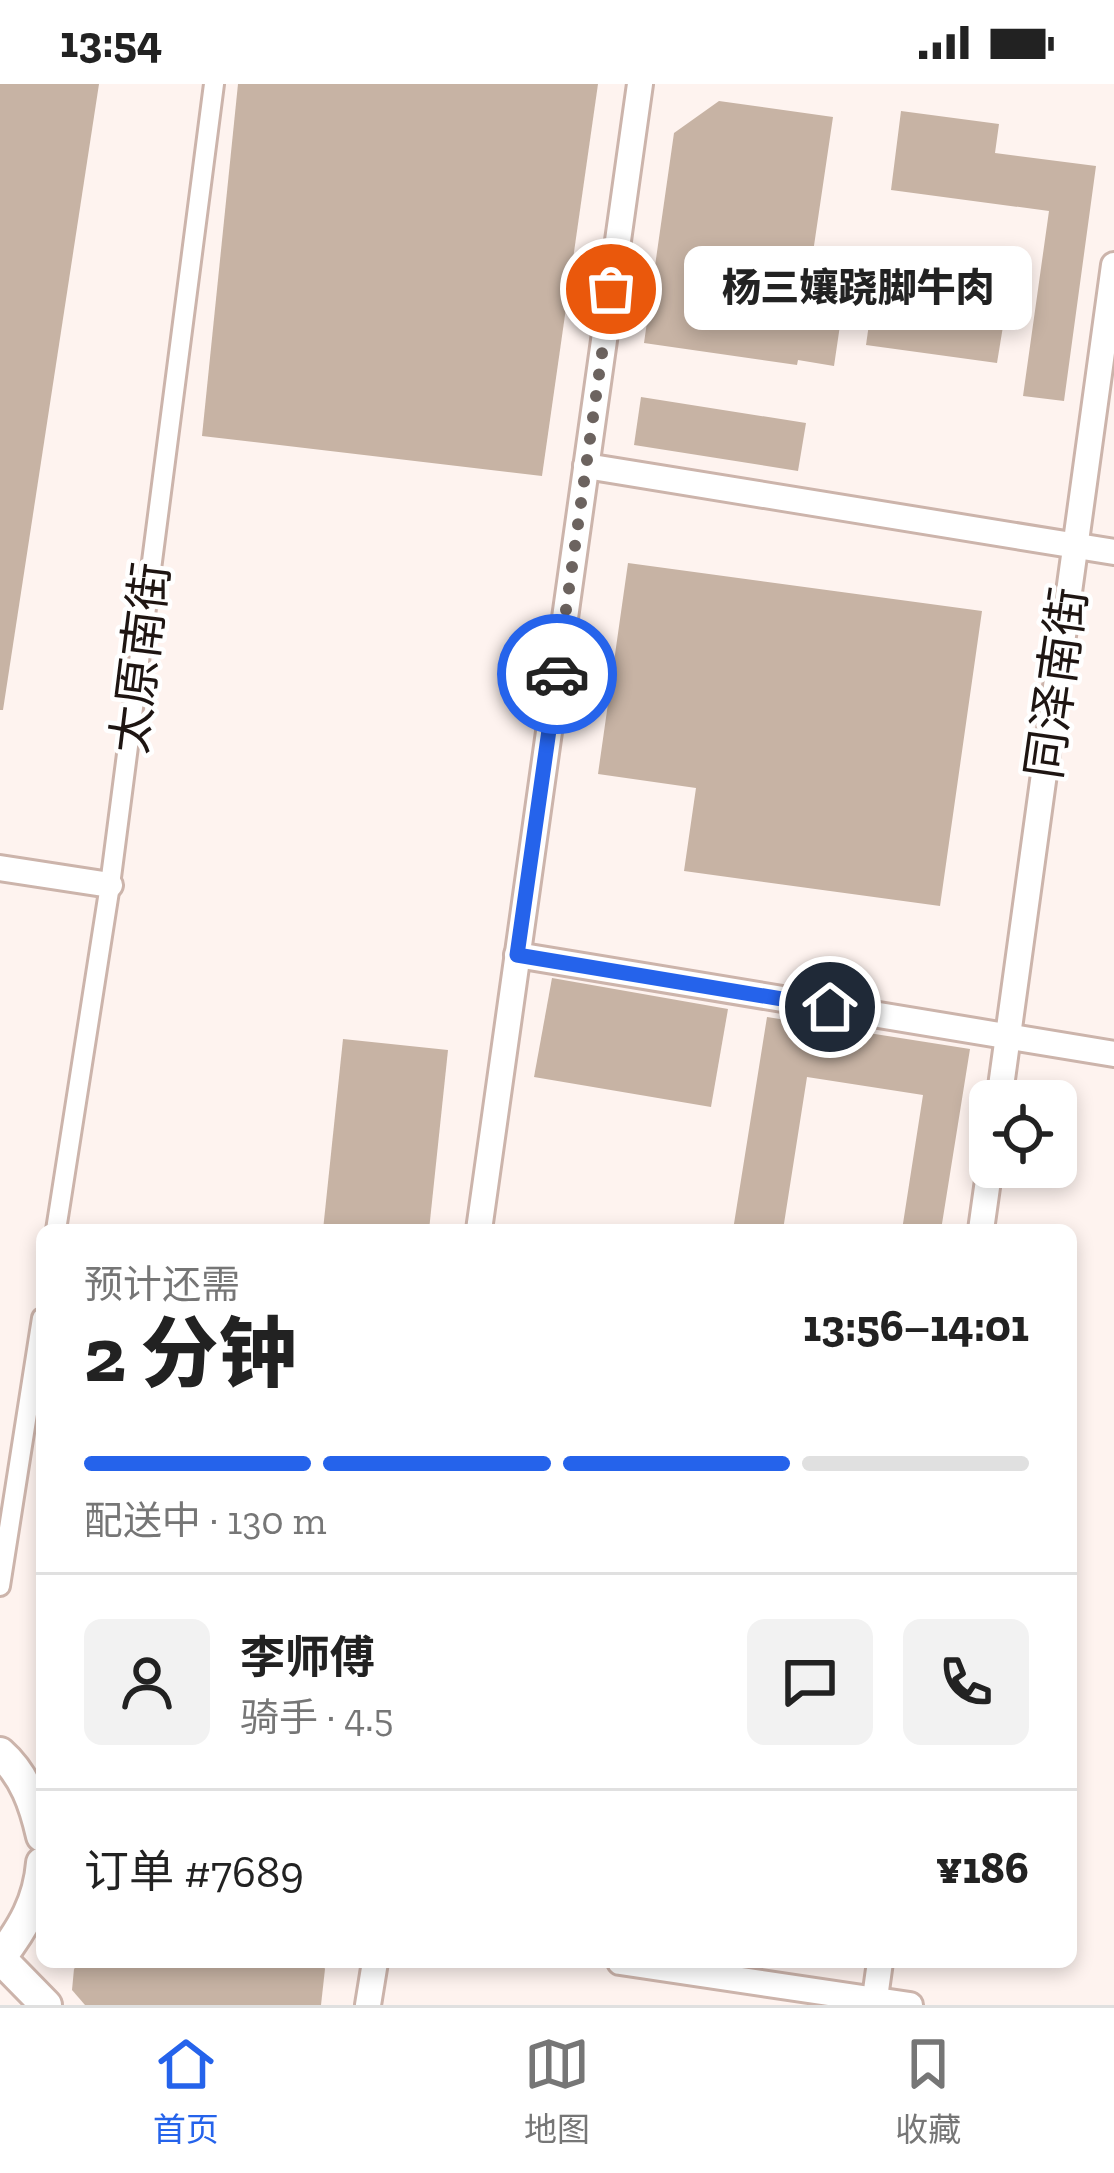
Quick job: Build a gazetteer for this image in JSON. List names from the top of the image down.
{
  "streets": {
    "street": ["太原南街", "同泽南街"]
  },
  "places": ["杨三孃跷脚牛肉"],
  "page": {
    "status": "13:54",
    "bubble": "杨三孃跷脚牛肉",
    "heading": ["2 分钟", "预计还需", "13:56–14:01"],
    "panel": [
      "李师傅",
      "骑手 · 4.5",
      "订单 #7689",
      "¥186"
    ],
    "bar": "配送中 · 130 m",
    "tabs": ["首页", "地图", "收藏"]
  }
}
